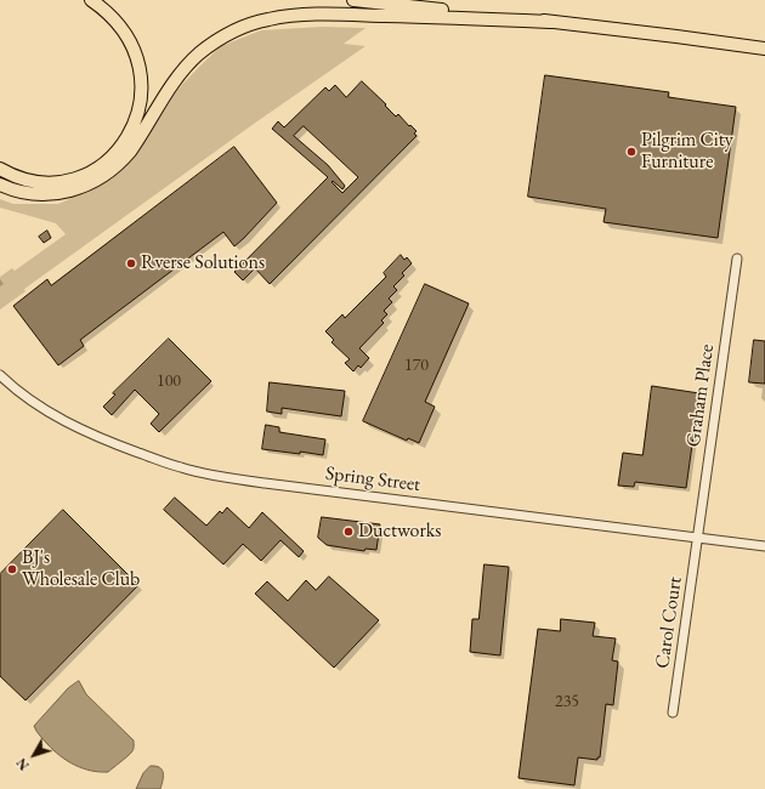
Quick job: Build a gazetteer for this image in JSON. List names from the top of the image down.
{
  "streets": {
    "street": ["Graham Place", "Spring Street", "Carol Court"]
  },
  "crossings": [
    ["Graham Place", "Spring Street"],
    ["Graham Place", "Carol Court"],
    ["Spring Street", "Carol Court"]
  ],
  "places": [
    "Pilgrim City Furniture",
    "Rverse Solutions",
    "Ductworks",
    "BJ's Wholesale Club"
  ],
  "house_numbers": ["170", "100", "235"],
  "north": "bottom left"
}
